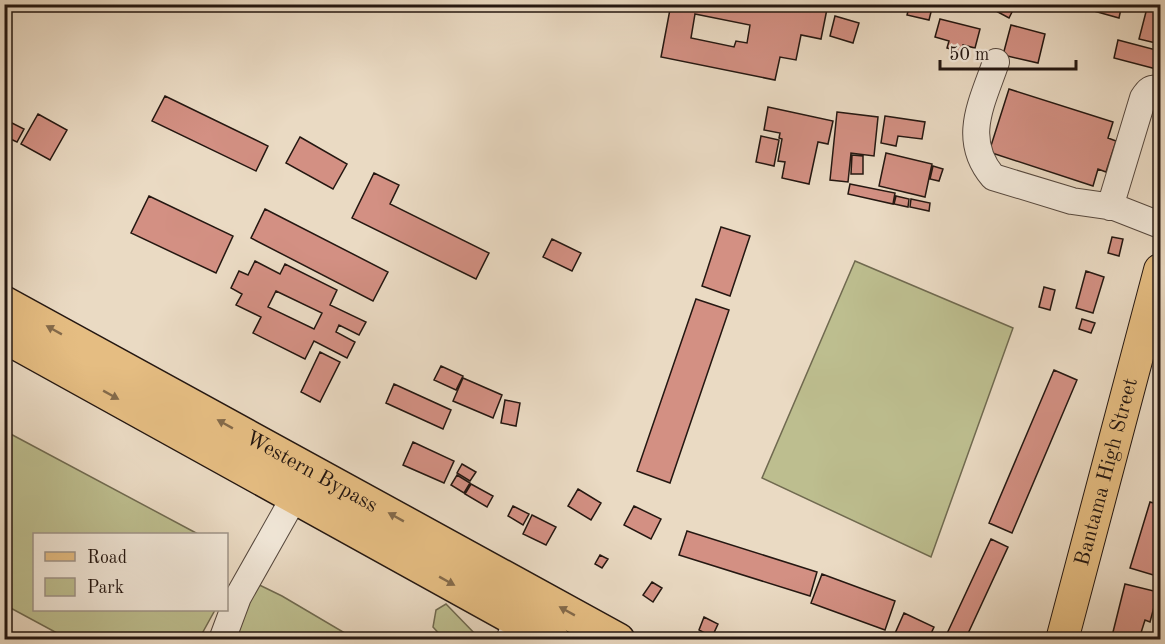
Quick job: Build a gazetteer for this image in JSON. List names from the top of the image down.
{
  "streets": {
    "highway": ["Western Bypass"],
    "main road": ["Bantama High Street"]
  },
  "legend": ["Road", "Park"],
  "scale_bar": "50 m"
}
